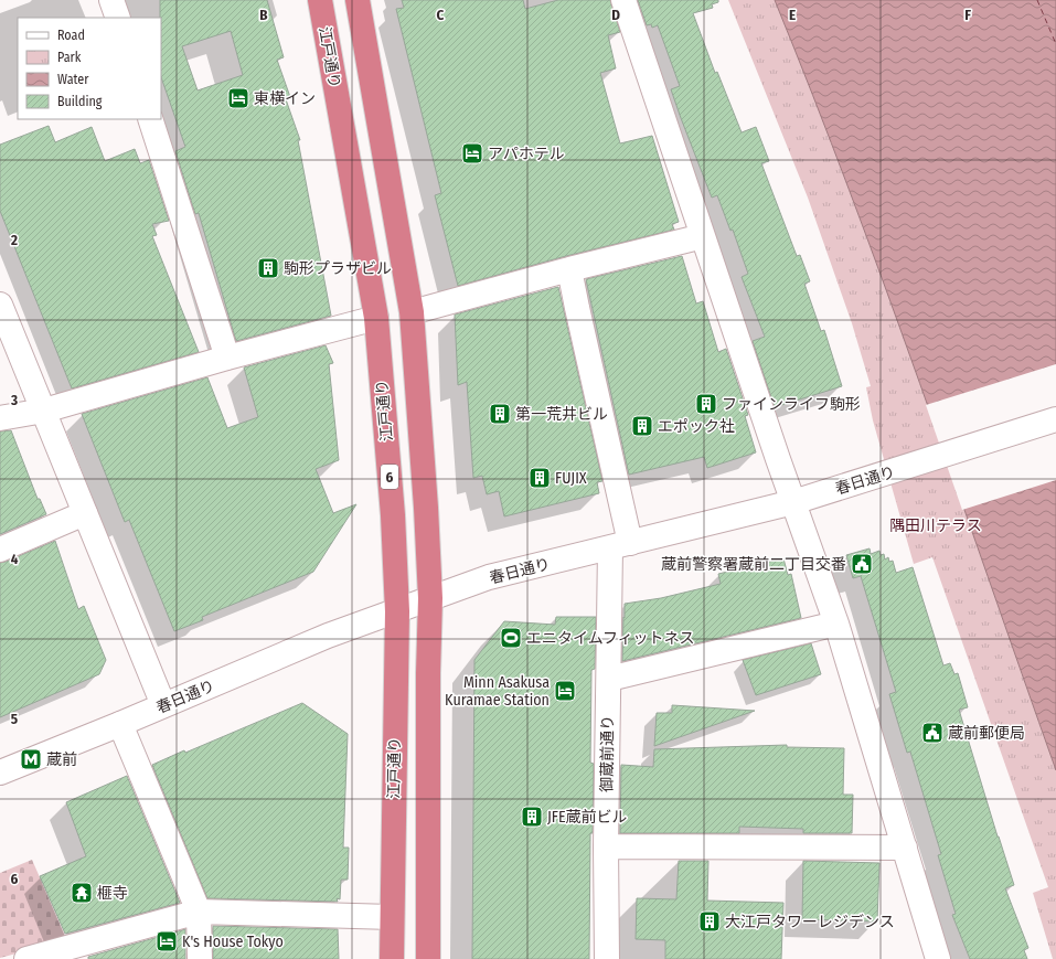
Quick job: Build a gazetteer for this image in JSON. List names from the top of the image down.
{
  "streets": {
    "highway": ["江戸通り", "6"],
    "street": ["春日通り", "御蔵前通り"]
  },
  "crossings": [
    ["江戸通り", "春日通り"],
    ["春日通り", "御蔵前通り"]
  ],
  "parks": ["隅田川テラス"],
  "places": {
    "hotel": [
      "東横イン",
      "アパホテル",
      "Minn Asakusa Kuramae Station",
      "K's House Tokyo"
    ],
    "building": [
      "駒形プラザビル",
      "ファインライフ駒形",
      "第一荒井ビル",
      "エポック社",
      "FUJIX",
      "JFE蔵前ビル",
      "大江戸タワーレジデンス"
    ],
    "public building": ["蔵前警察署蔵前二丁目交番", "蔵前郵便局"],
    "sports": ["エニタイムフィットネス"],
    "metro station": ["蔵前"],
    "temple": ["榧寺"]
  },
  "legend": [
    "Road",
    "Park",
    "Water",
    "Building"
  ],
  "grid": {
    "columns": [
      "B",
      "C",
      "D",
      "E",
      "F"
    ],
    "rows": [
      "2",
      "3",
      "4",
      "5",
      "6"
    ]
  }
}
